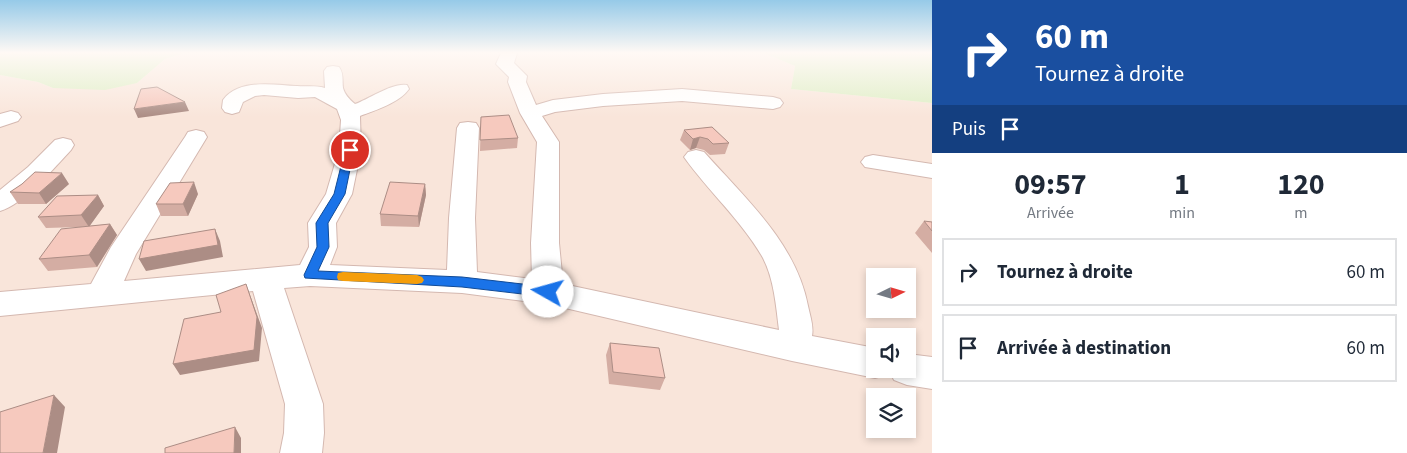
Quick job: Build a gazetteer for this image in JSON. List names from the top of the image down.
{
  "north": "right",
  "page": {
    "turn": ["60 m", "Tournez à droite"],
    "then": "Puis",
    "eta": [
      "09:57",
      "Arrivée",
      "1",
      "min",
      "120",
      "m"
    ],
    "list": [
      {
        "name": "Tournez à droite",
        "value": "60 m"
      },
      {
        "name": "Arrivée à destination",
        "value": "60 m"
      }
    ]
  }
}
